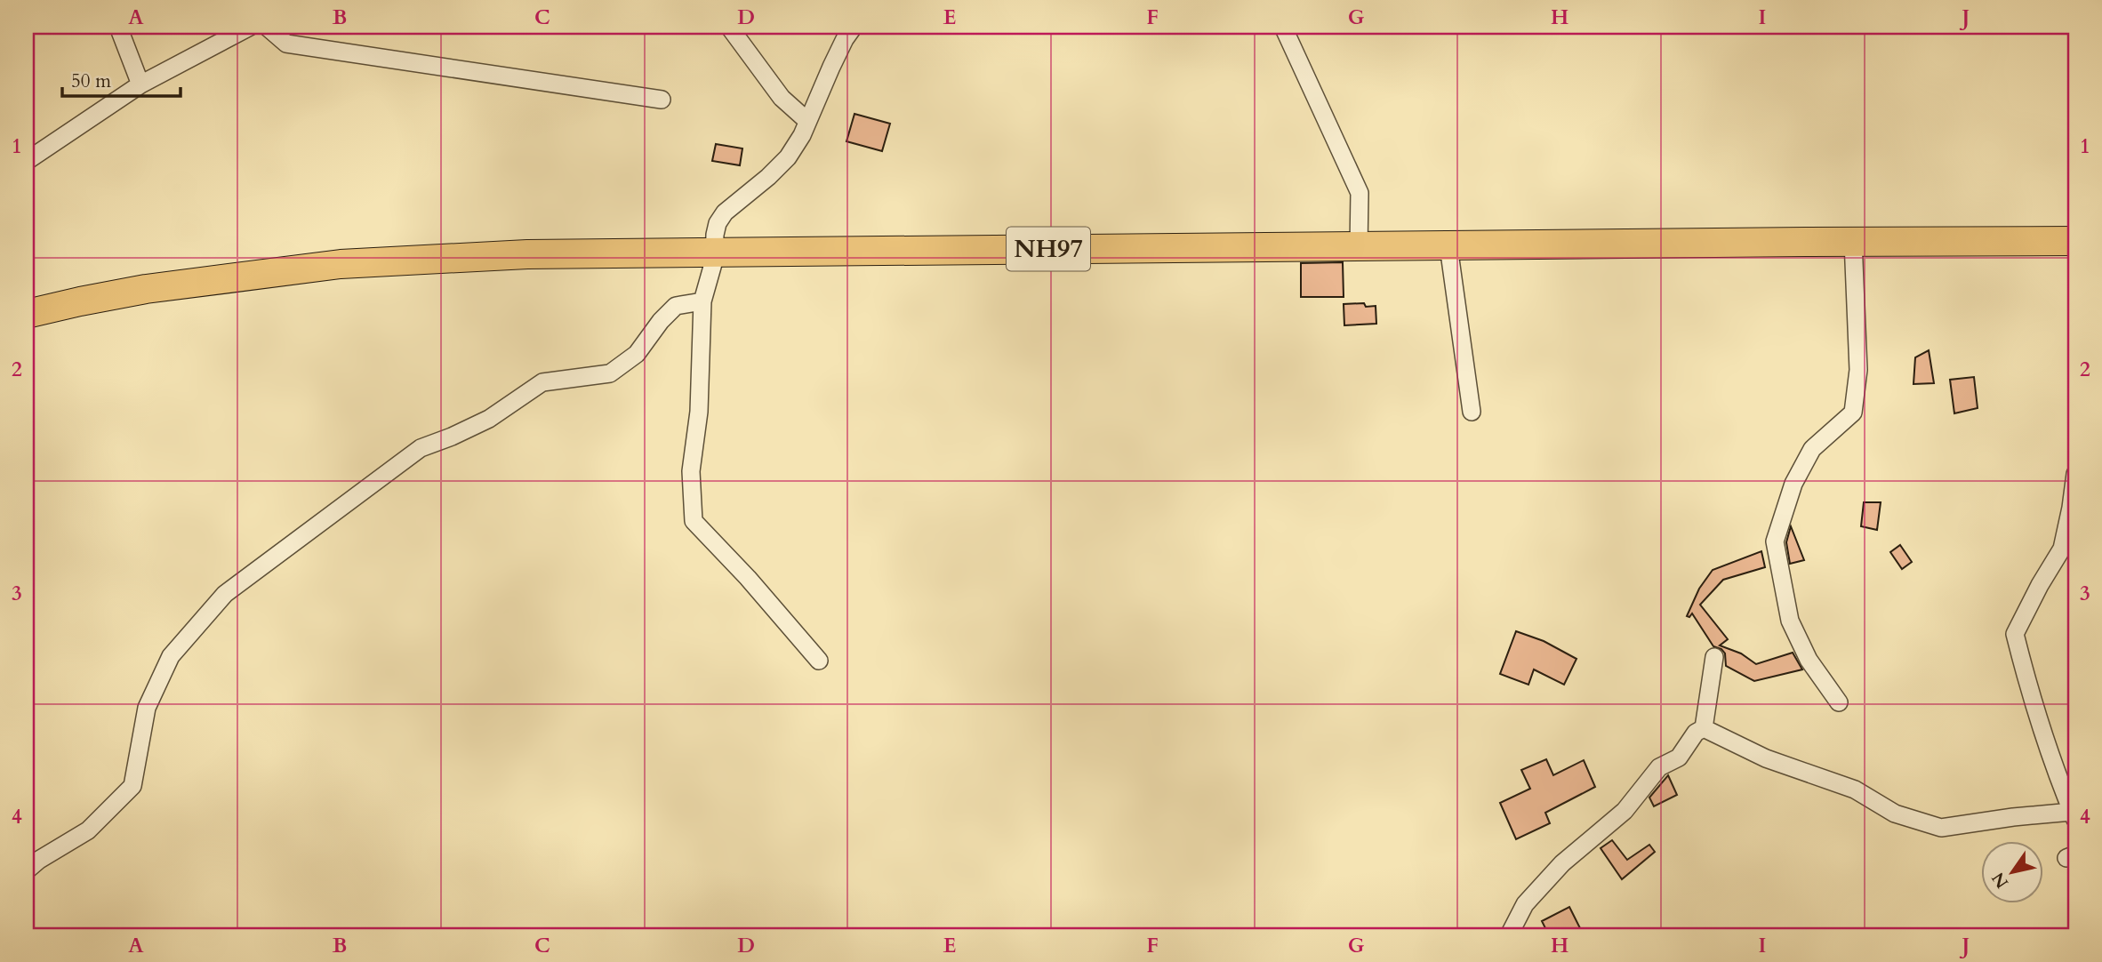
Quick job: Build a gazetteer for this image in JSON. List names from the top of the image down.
{
  "streets": {
    "highway": ["NH97"]
  },
  "scale_bar": "50 m",
  "north": "bottom left",
  "grid": {
    "columns": [
      "A",
      "B",
      "C",
      "D",
      "E",
      "F",
      "G",
      "H",
      "I",
      "J"
    ],
    "rows": [
      "1",
      "2",
      "3",
      "4"
    ]
  }
}
